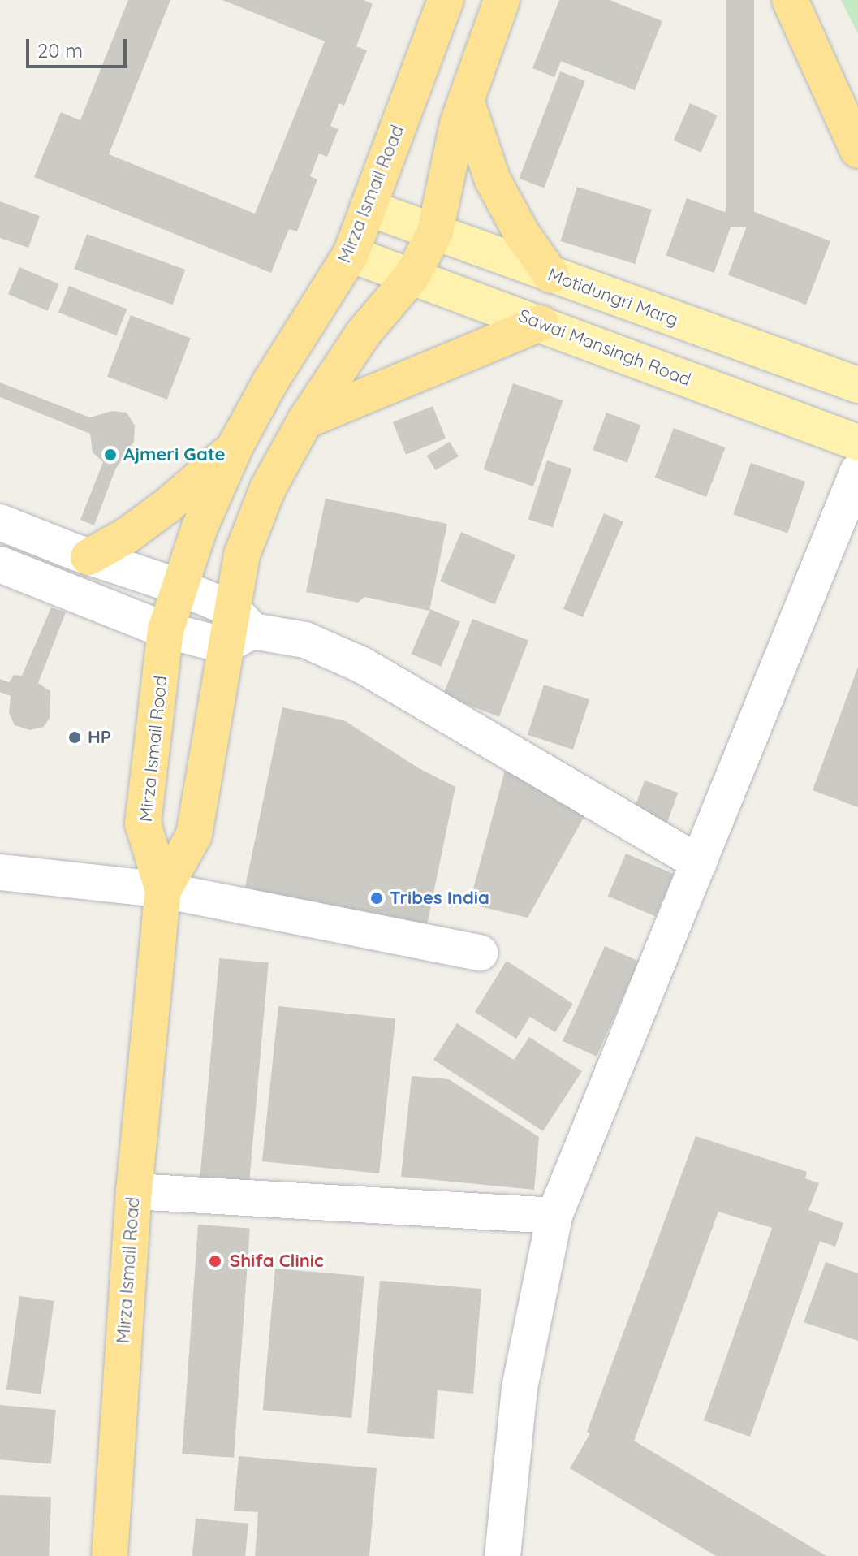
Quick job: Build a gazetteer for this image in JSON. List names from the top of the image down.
{
  "streets": {
    "highway": ["Mirza Ismail Road"],
    "main road": ["Motidungri Marg", "Sawai Mansingh Road"]
  },
  "crossings": [
    ["Mirza Ismail Road", "Motidungri Marg"],
    ["Mirza Ismail Road", "Sawai Mansingh Road"]
  ],
  "places": [
    "Ajmeri Gate",
    "HP",
    "Tribes India",
    "Shifa Clinic"
  ],
  "scale_bar": "20 m"
}
